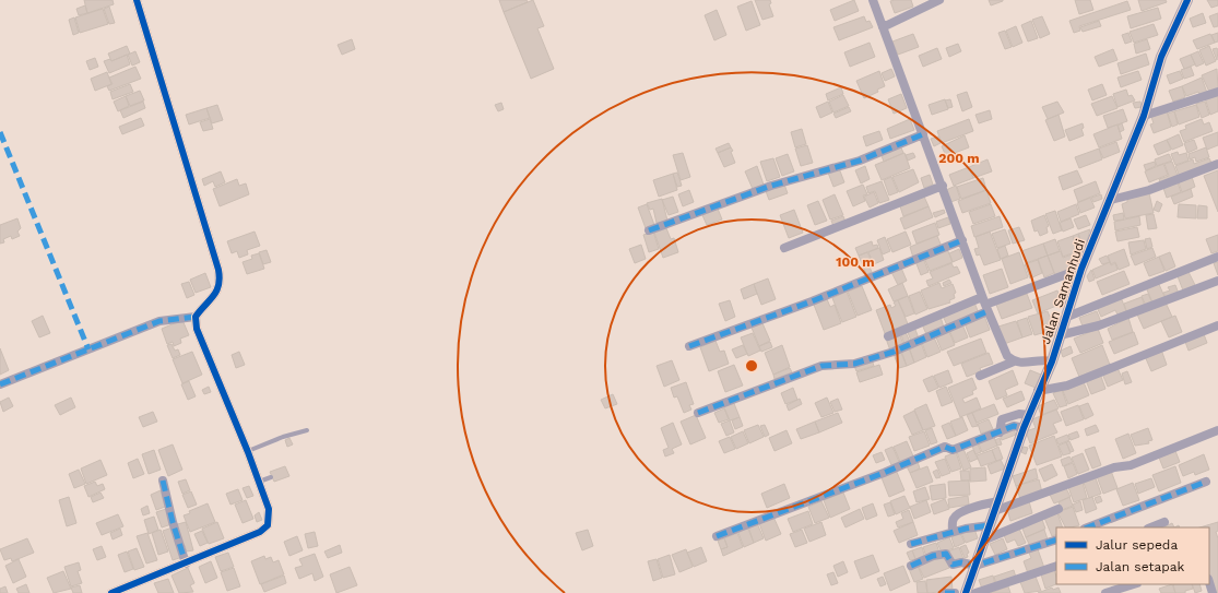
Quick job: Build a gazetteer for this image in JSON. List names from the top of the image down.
{
  "streets": {
    "street": ["Jalan Samanhudi"]
  },
  "legend": ["Jalur sepeda", "Jalan setapak"],
  "rings": ["200 m", "100 m"]
}
